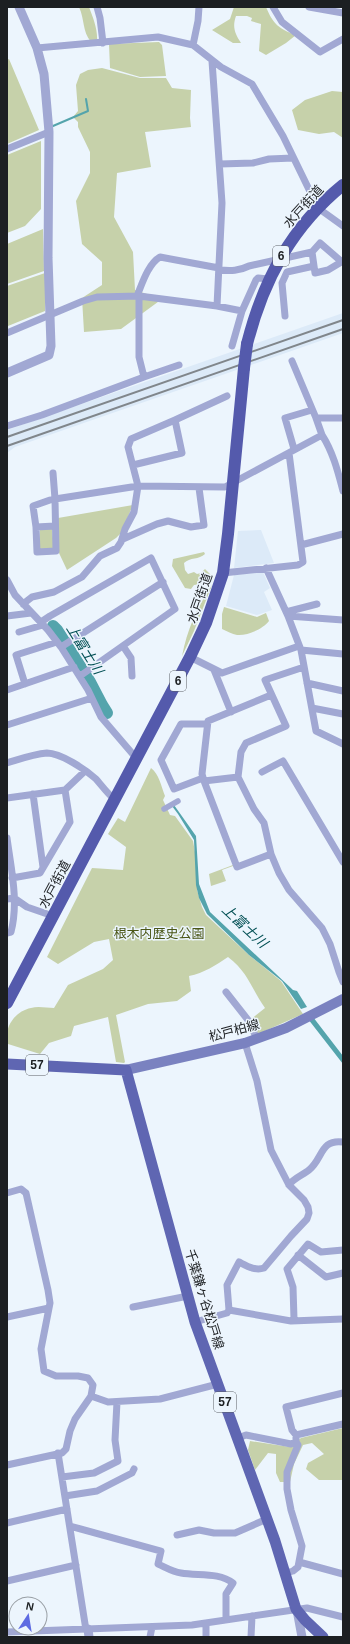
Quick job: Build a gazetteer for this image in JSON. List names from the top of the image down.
{
  "streets": {
    "highway": ["水戸街道", "6"],
    "main road": ["松戸柏線", "57", "千葉鎌ヶ谷松戸線"]
  },
  "crossings": [
    ["松戸柏線", "57"],
    ["松戸柏線", "千葉鎌ヶ谷松戸線"],
    ["57", "千葉鎌ヶ谷松戸線"]
  ],
  "water": ["上富士川"],
  "parks": ["根木内歴史公園"],
  "north": "top"
}
